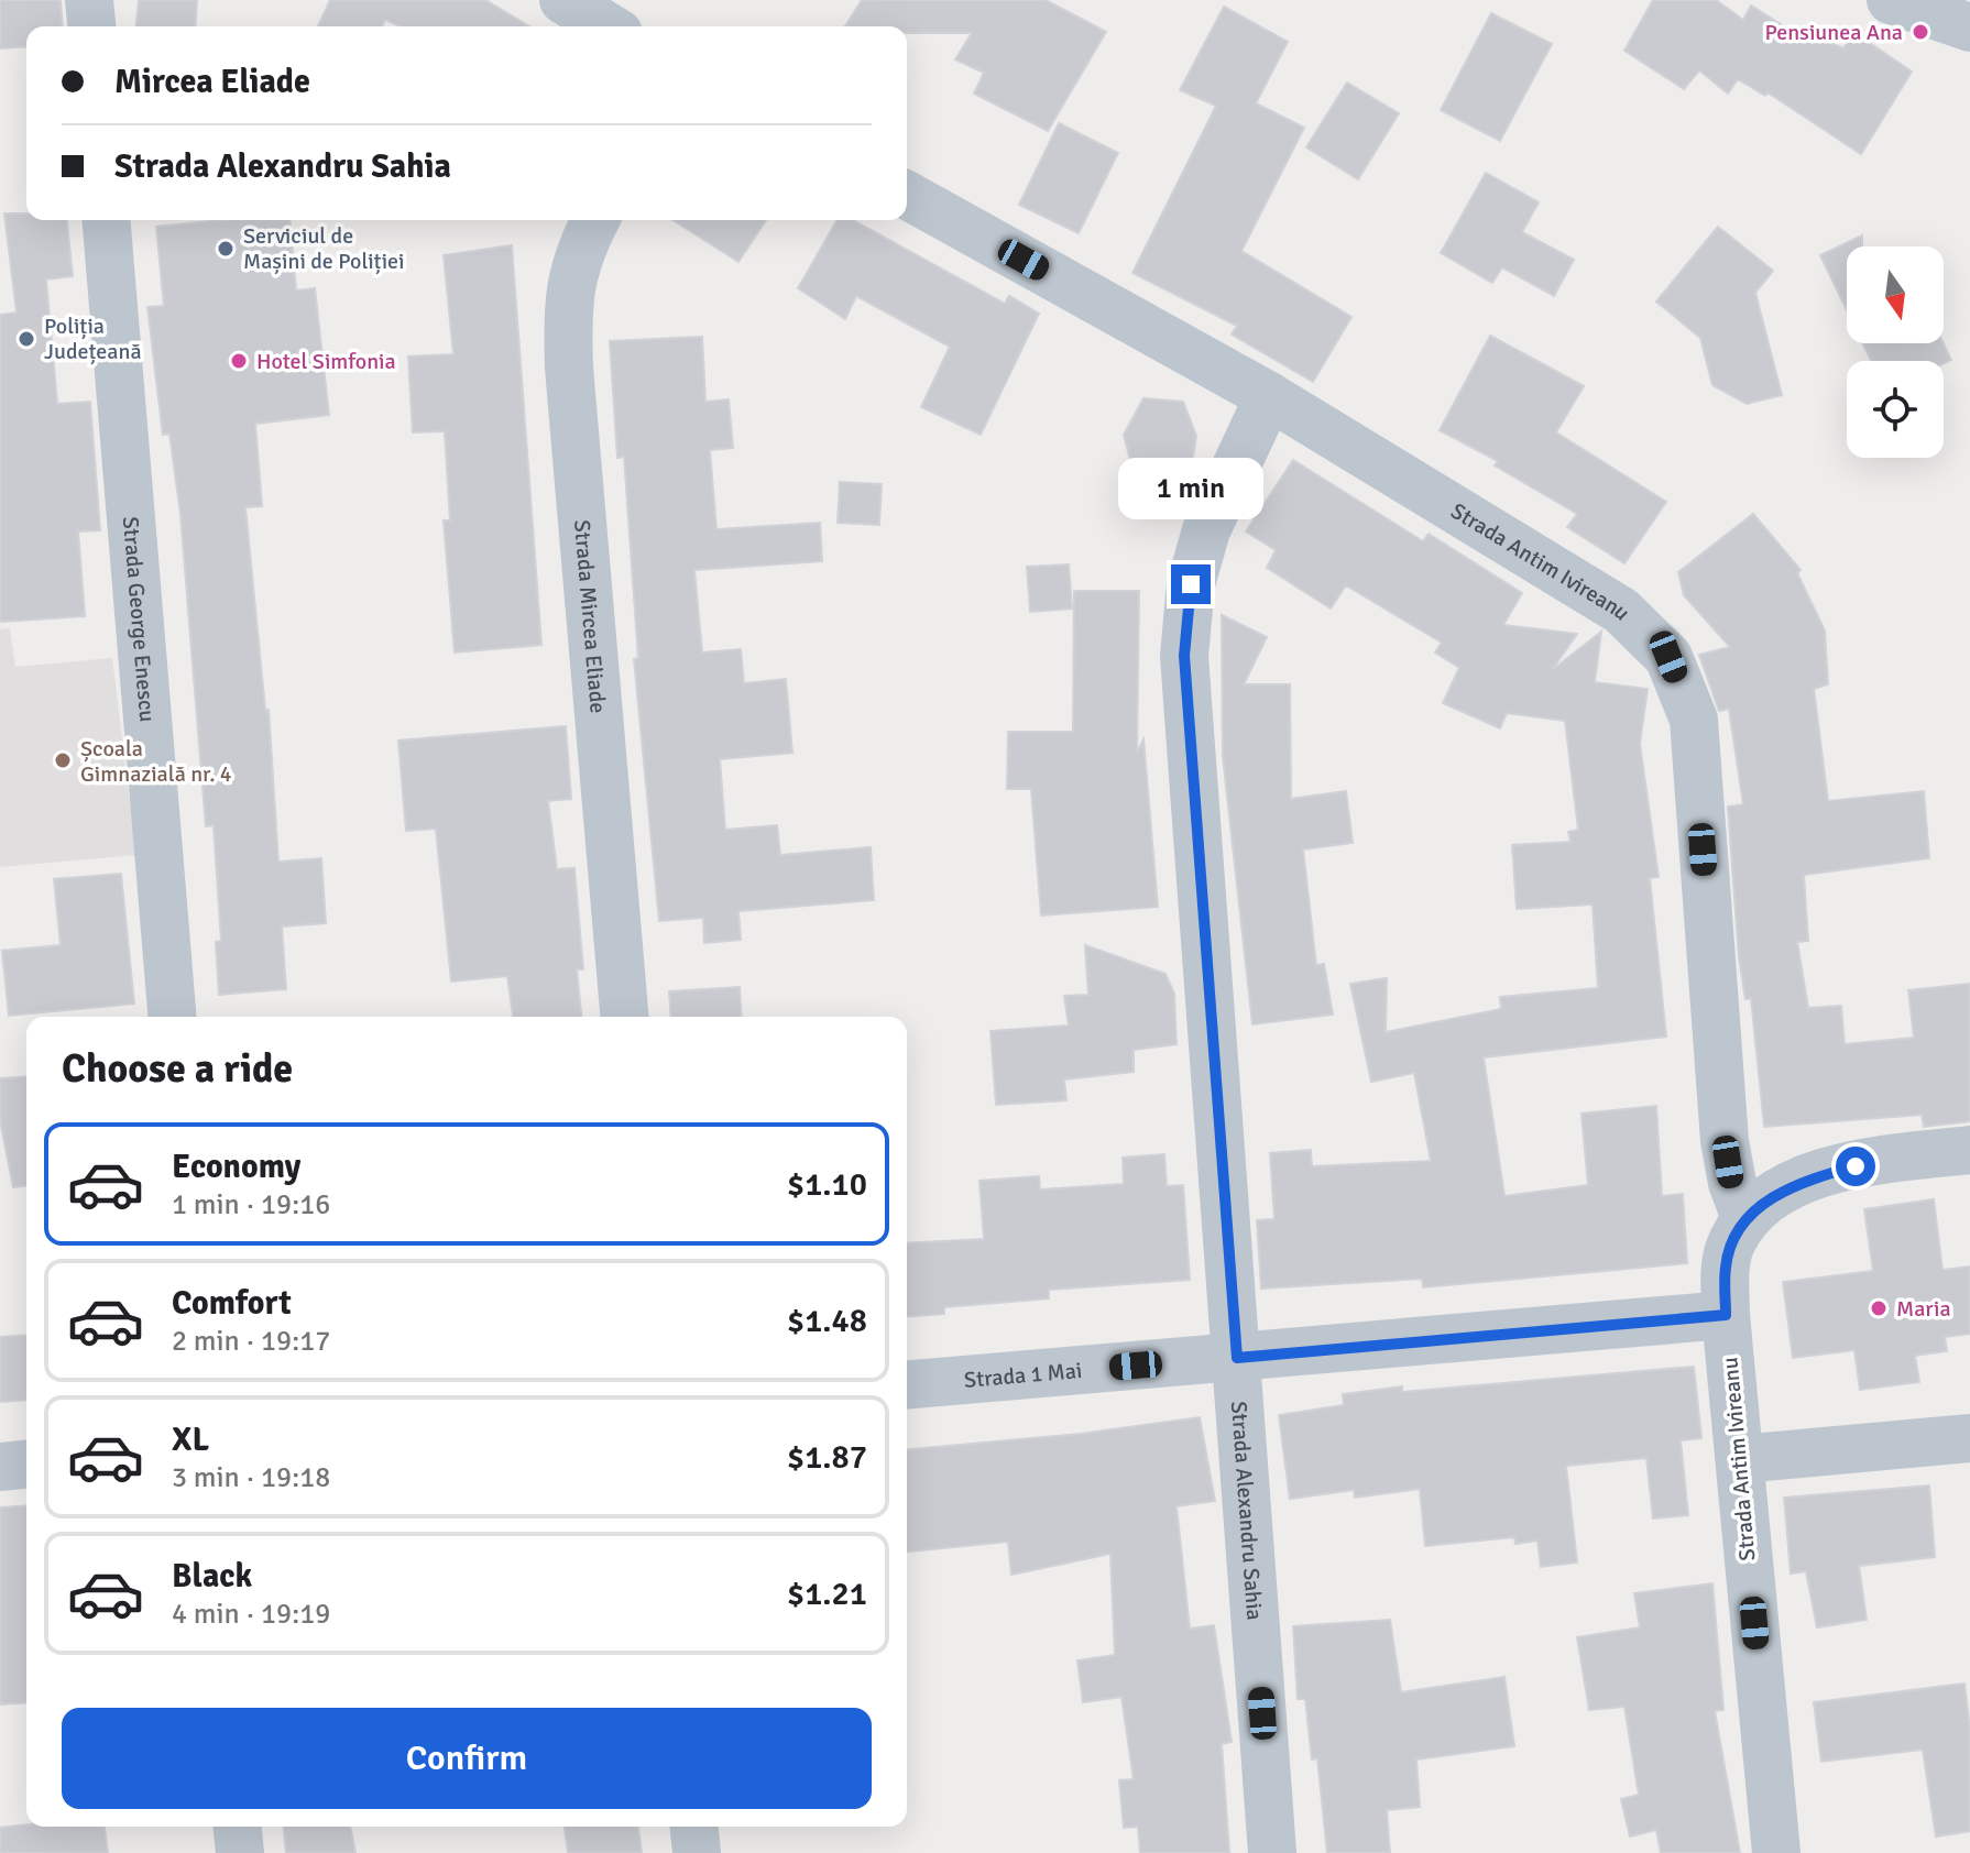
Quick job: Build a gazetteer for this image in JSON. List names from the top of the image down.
{
  "streets": {
    "street": [
      "Strada Antim Ivireanu",
      "Strada Mircea Eliade",
      "Strada George Enescu",
      "Strada 1 Mai",
      "Strada Alexandru Sahia"
    ]
  },
  "crossings": [
    ["Strada Antim Ivireanu", "Strada 1 Mai"],
    ["Strada Antim Ivireanu", "Strada Alexandru Sahia"],
    ["Strada 1 Mai", "Strada Alexandru Sahia"]
  ],
  "places": [
    "Pensiunea Ana",
    "Serviciul de Mașini de Poliției",
    "Poliția Județeană",
    "Hotel Simfonia",
    "Școala Gimnazială nr. 4",
    "Maria"
  ],
  "north": "bottom",
  "page": {
    "banner": ["Mircea Eliade", "Strada Alexandru Sahia"],
    "bubble": "1 min",
    "heading": "Choose a ride",
    "list": [
      {
        "name": "Economy",
        "note": "1 min · 19:16",
        "value": "$1.10"
      },
      {
        "name": "Comfort",
        "note": "2 min · 19:17",
        "value": "$1.48"
      },
      {
        "name": "XL",
        "note": "3 min · 19:18",
        "value": "$1.87"
      },
      {
        "name": "Black",
        "note": "4 min · 19:19",
        "value": "$1.21"
      }
    ],
    "buttons": "Confirm"
  }
}
